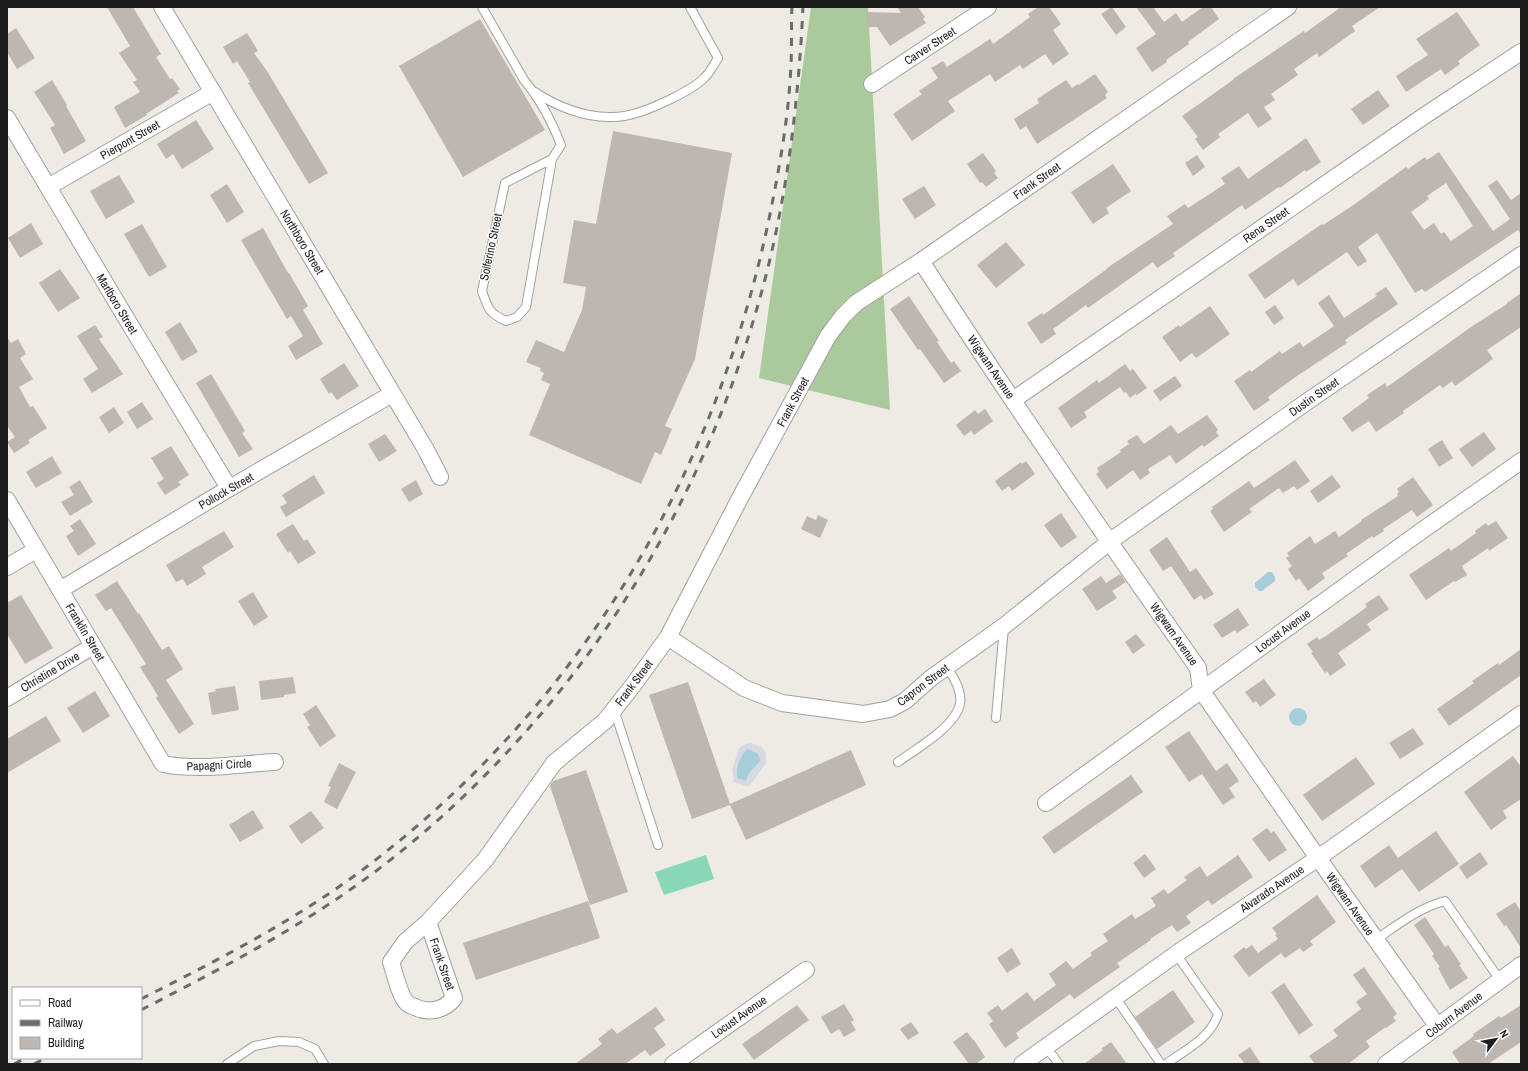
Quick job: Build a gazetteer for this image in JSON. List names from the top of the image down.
{
  "streets": {
    "street": [
      "Carver Street",
      "Pierpont Street",
      "Frank Street",
      "Rena Street",
      "Northboro Street",
      "Marlboro Street",
      "Wigwam Avenue",
      "Dustin Street",
      "Pollock Street",
      "Locust Avenue",
      "Franklin Street",
      "Christine Drive",
      "Capron Street",
      "Papagni Circle",
      "Alvarado Avenue",
      "Coburn Avenue"
    ],
    "lane": ["Solferino Street"]
  },
  "crossings": [
    ["Pierpont Street", "Northboro Street"],
    ["Pierpont Street", "Marlboro Street"],
    ["Frank Street", "Wigwam Avenue"],
    ["Frank Street", "Capron Street"],
    ["Rena Street", "Wigwam Avenue"],
    ["Northboro Street", "Pollock Street"],
    ["Marlboro Street", "Pollock Street"],
    ["Wigwam Avenue", "Dustin Street"],
    ["Wigwam Avenue", "Locust Avenue"],
    ["Wigwam Avenue", "Capron Street"],
    ["Wigwam Avenue", "Alvarado Avenue"],
    ["Wigwam Avenue", "Coburn Avenue"],
    ["Dustin Street", "Capron Street"],
    ["Pollock Street", "Franklin Street"],
    ["Franklin Street", "Christine Drive"],
    ["Franklin Street", "Papagni Circle"]
  ],
  "legend": ["Road", "Railway", "Building"],
  "north": "top right"
}
